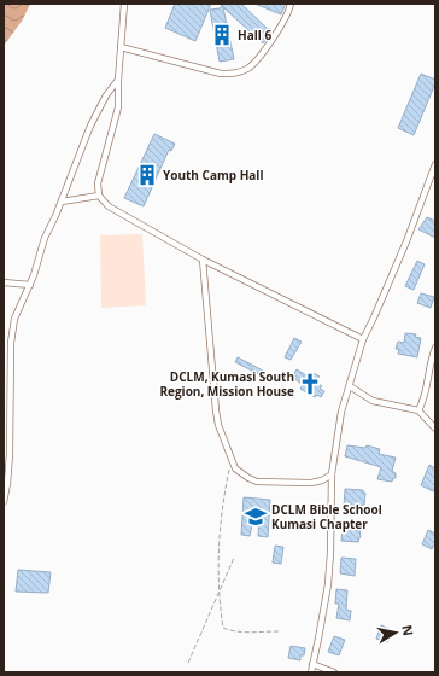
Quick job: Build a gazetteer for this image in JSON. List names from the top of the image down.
{
  "places": {
    "building": ["Hall 6", "Youth Camp Hall"],
    "church": ["DCLM, Kumasi South Region, Mission House"],
    "school or university": ["DCLM Bible School Kumasi Chapter"]
  },
  "north": "right"
}
